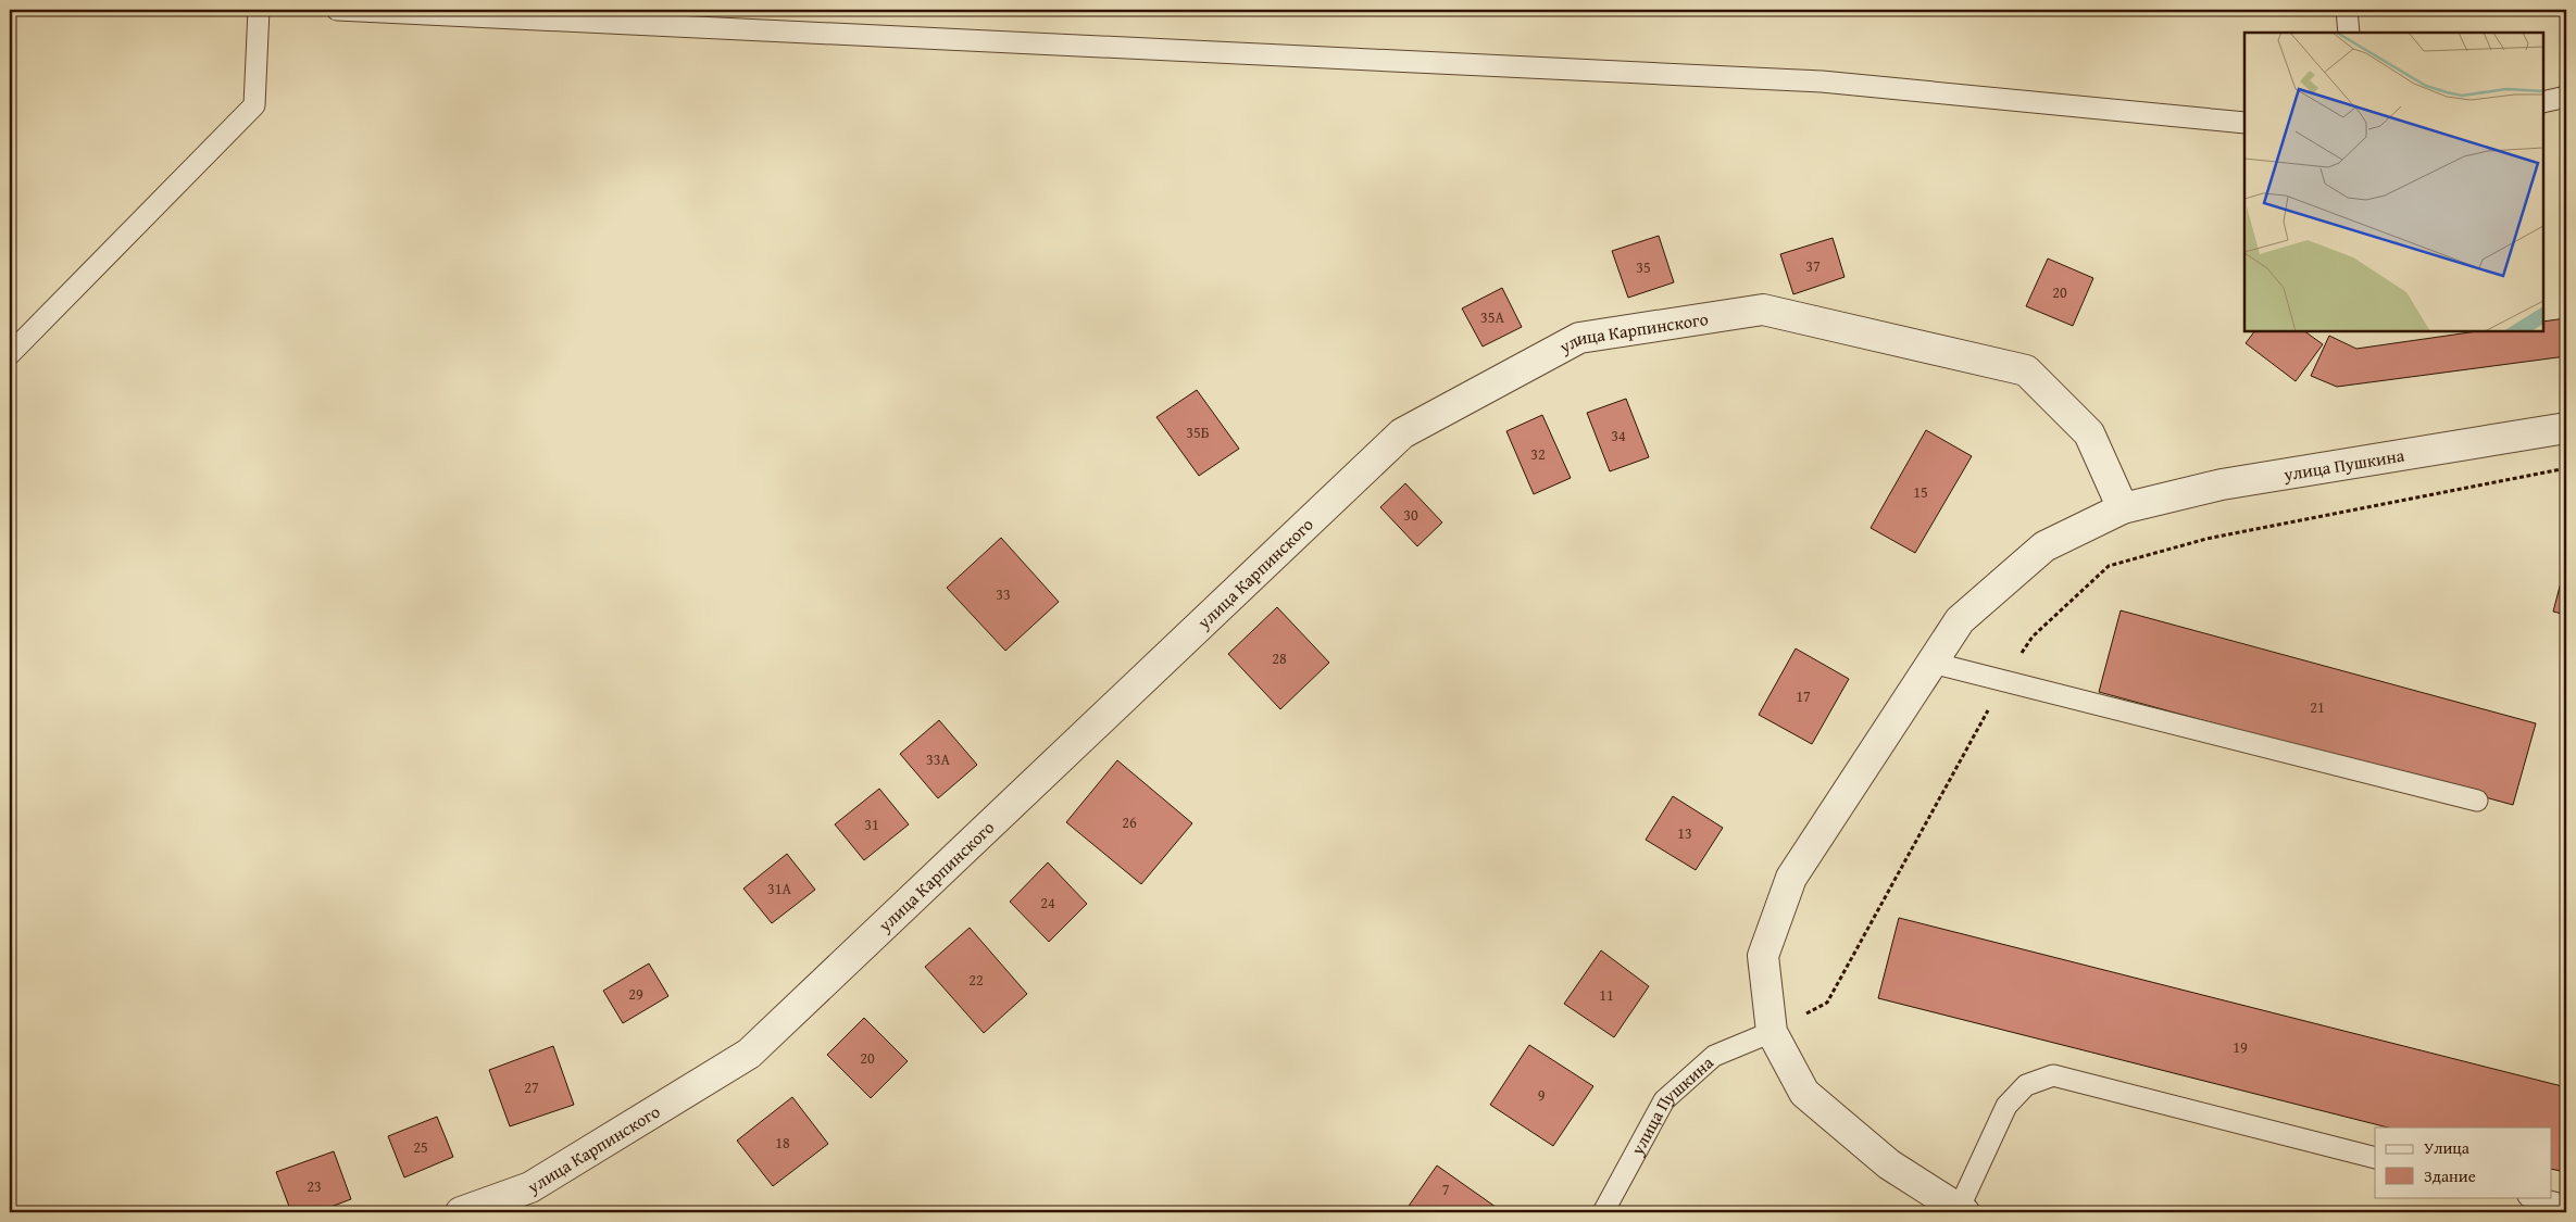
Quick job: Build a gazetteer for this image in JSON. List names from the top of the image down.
{
  "streets": {
    "street": ["улица Карпинского", "улица Пушкина"]
  },
  "crossings": [
    ["улица Карпинского", "улица Пушкина"]
  ],
  "house_numbers": [
    "37",
    "35",
    "20",
    "35А",
    "35Б",
    "34",
    "32",
    "15",
    "30",
    "33",
    "28",
    "17",
    "21",
    "33А",
    "26",
    "31",
    "13",
    "31А",
    "24",
    "22",
    "29",
    "11",
    "19",
    "20",
    "27",
    "9",
    "18",
    "25",
    "23",
    "7"
  ],
  "legend": ["Улица", "Здание"]
}
